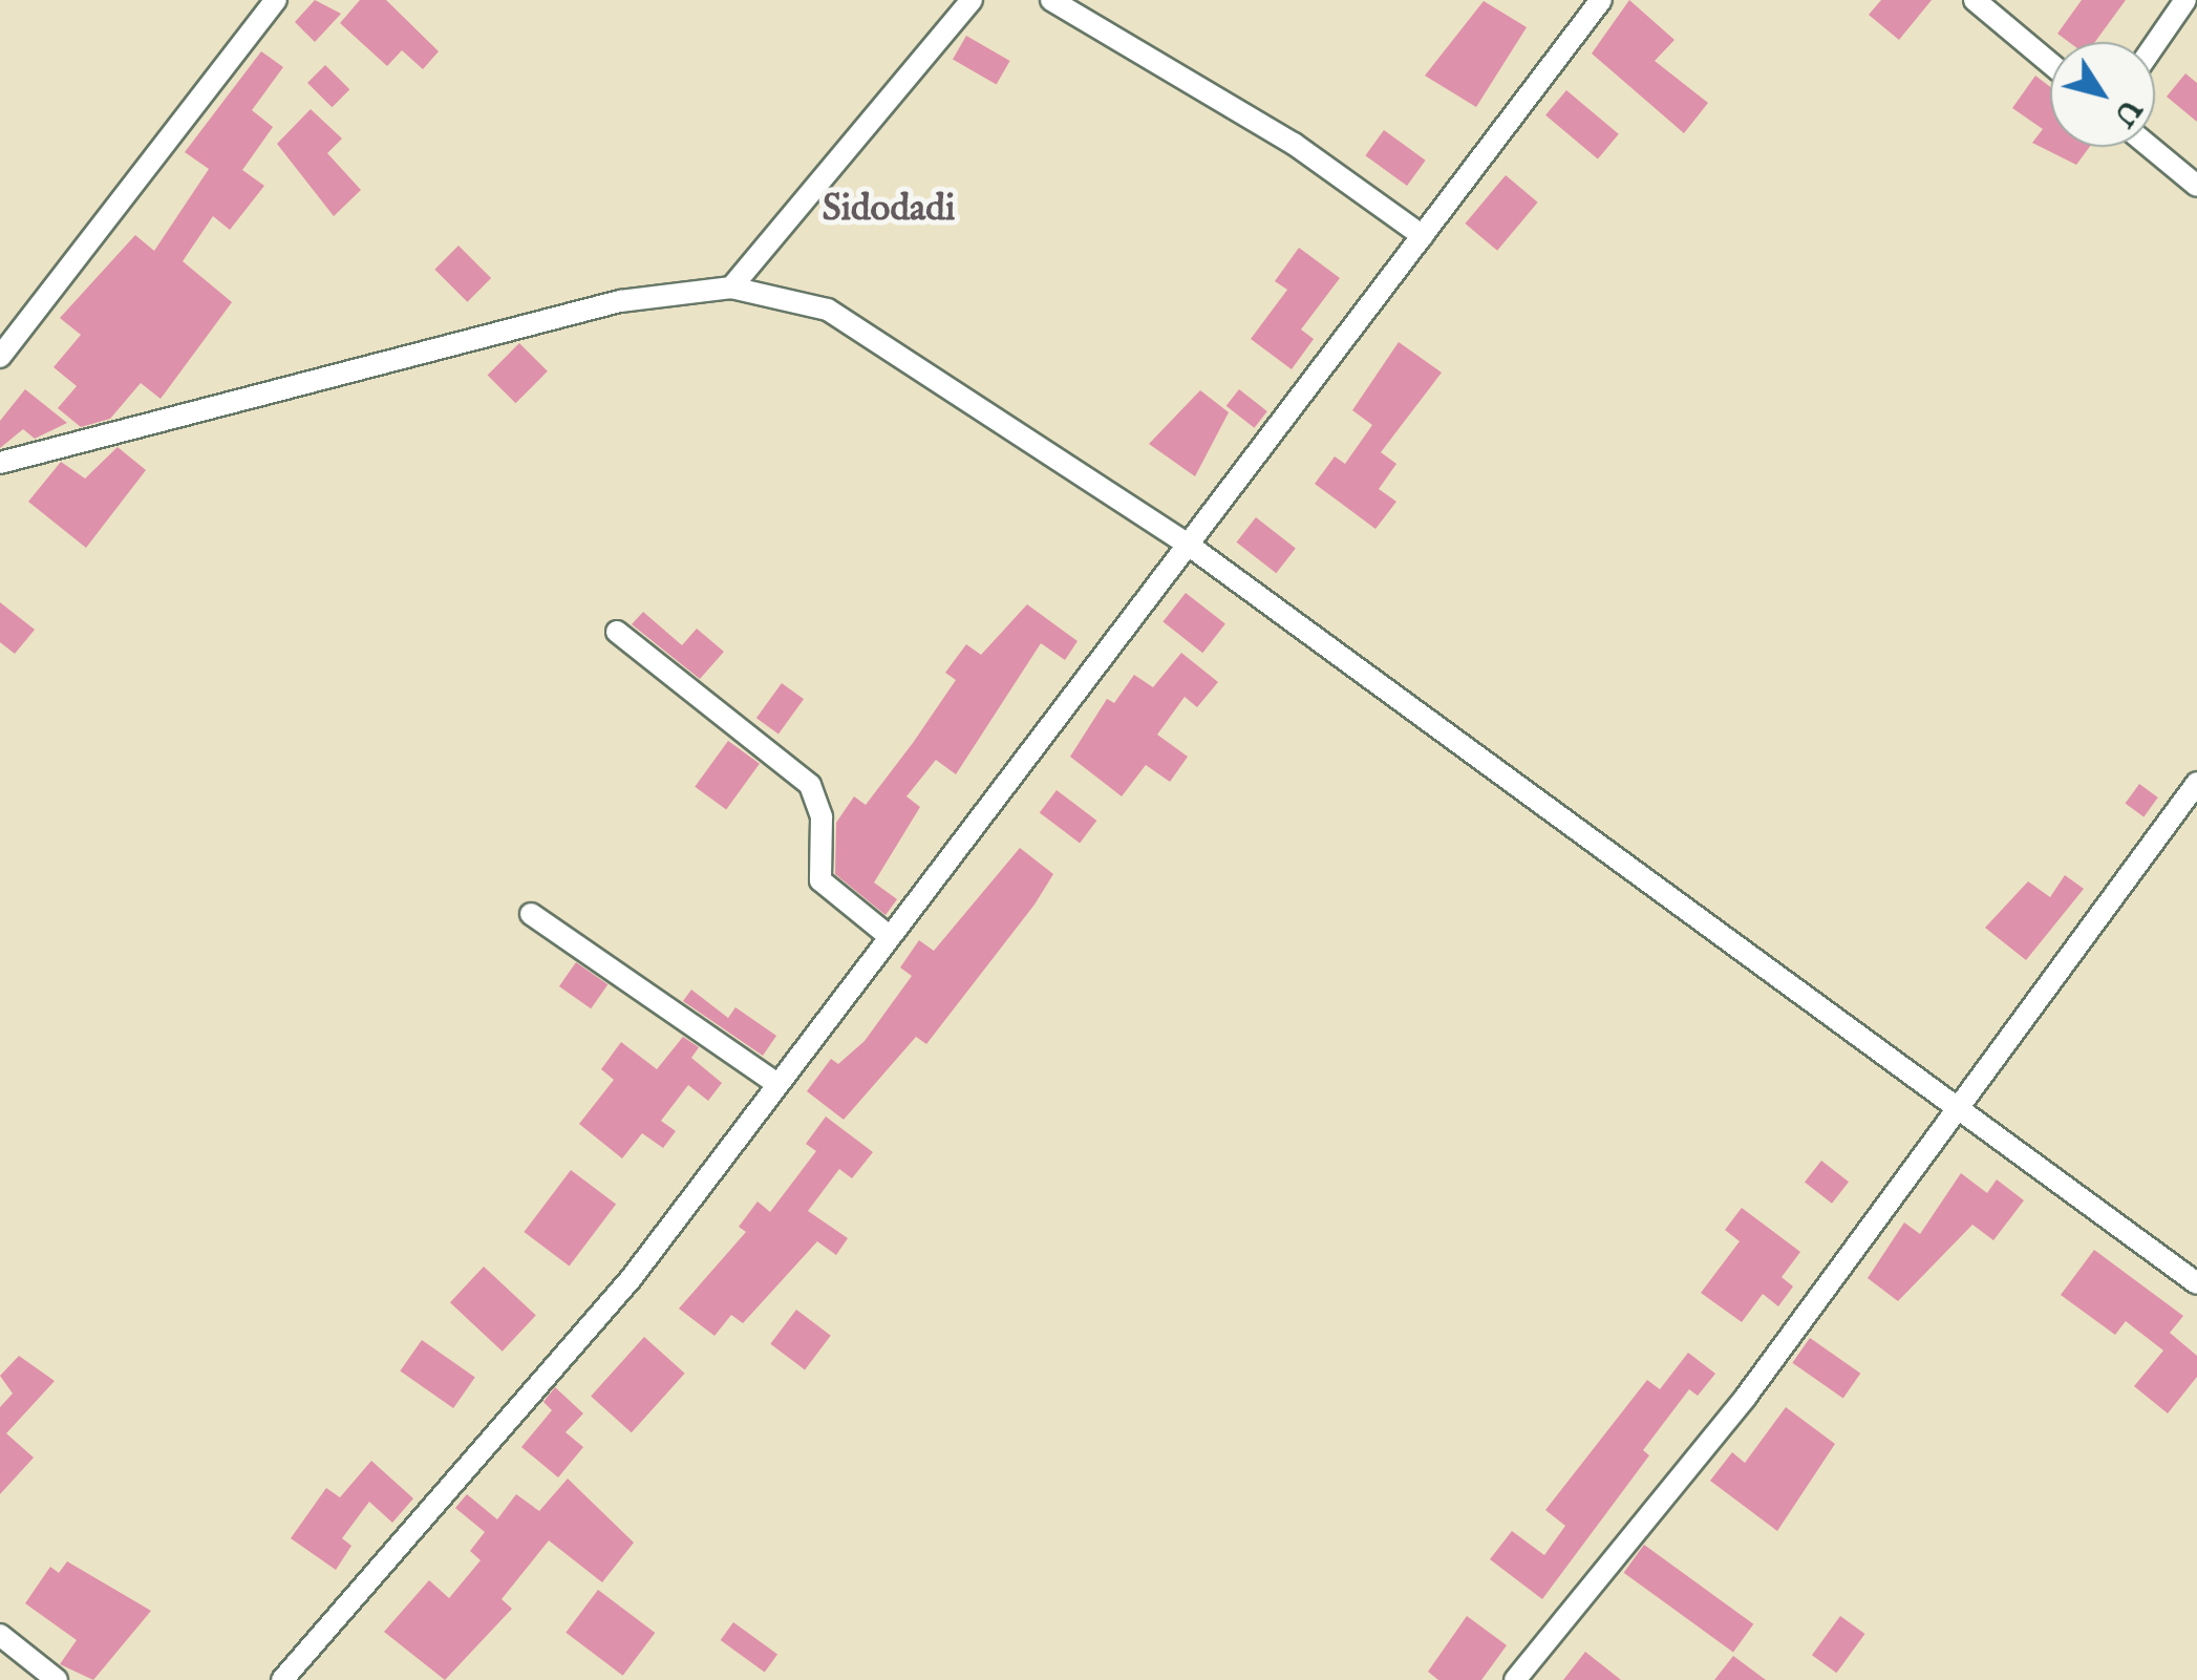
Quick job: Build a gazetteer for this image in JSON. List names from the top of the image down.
{
  "districts": ["Sidodadi"],
  "north": "bottom right"
}
